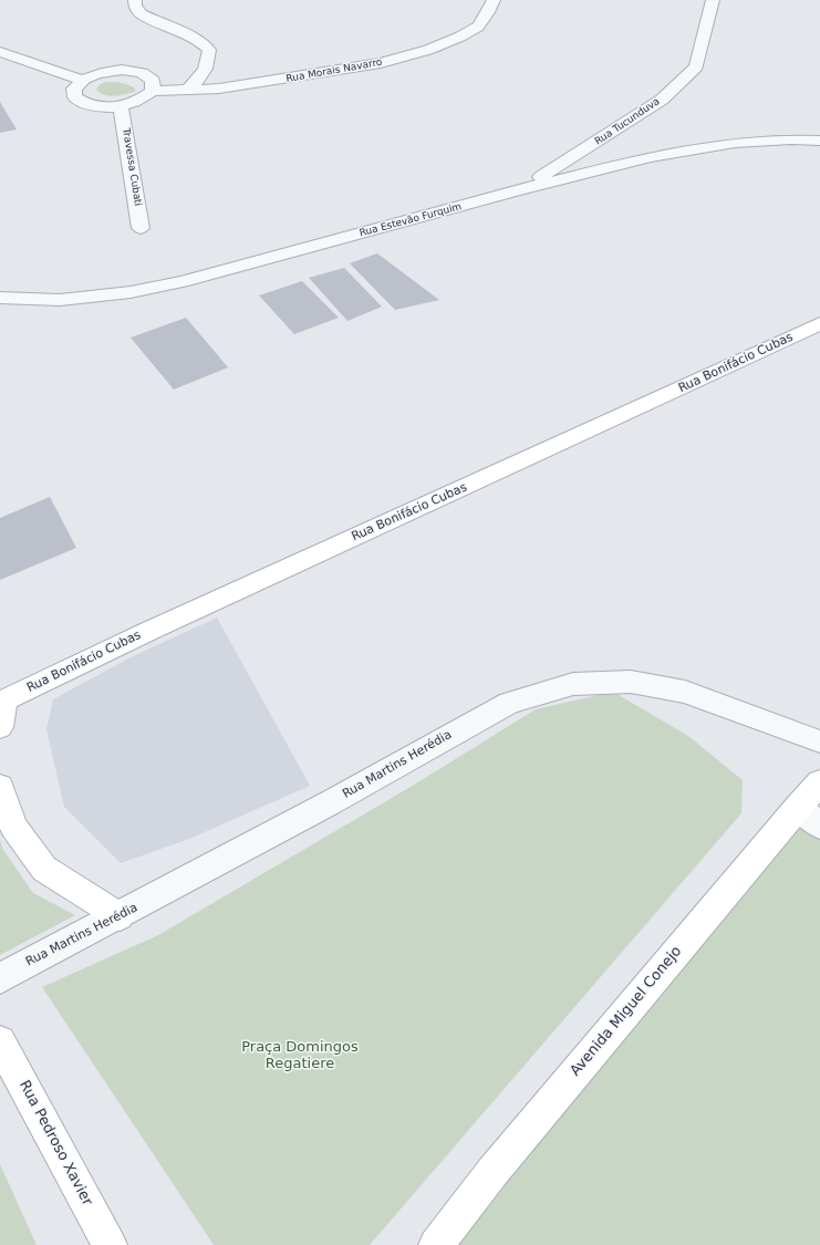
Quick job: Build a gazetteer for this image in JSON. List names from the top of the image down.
{
  "streets": {
    "main road": ["Rua Bonifácio Cubas", "Avenida Miguel Conejo", "Rua Pedroso Xavier"],
    "street": [
      "Rua Morais Navarro",
      "Rua Tucunduva",
      "Travessa Cubati",
      "Rua Estevão Furquim",
      "Rua Martins Herédia"
    ]
  },
  "crossings": [
    ["Rua Tucunduva", "Rua Estevão Furquim"]
  ],
  "parks": ["Praça Domingos Regatiere"]
}
